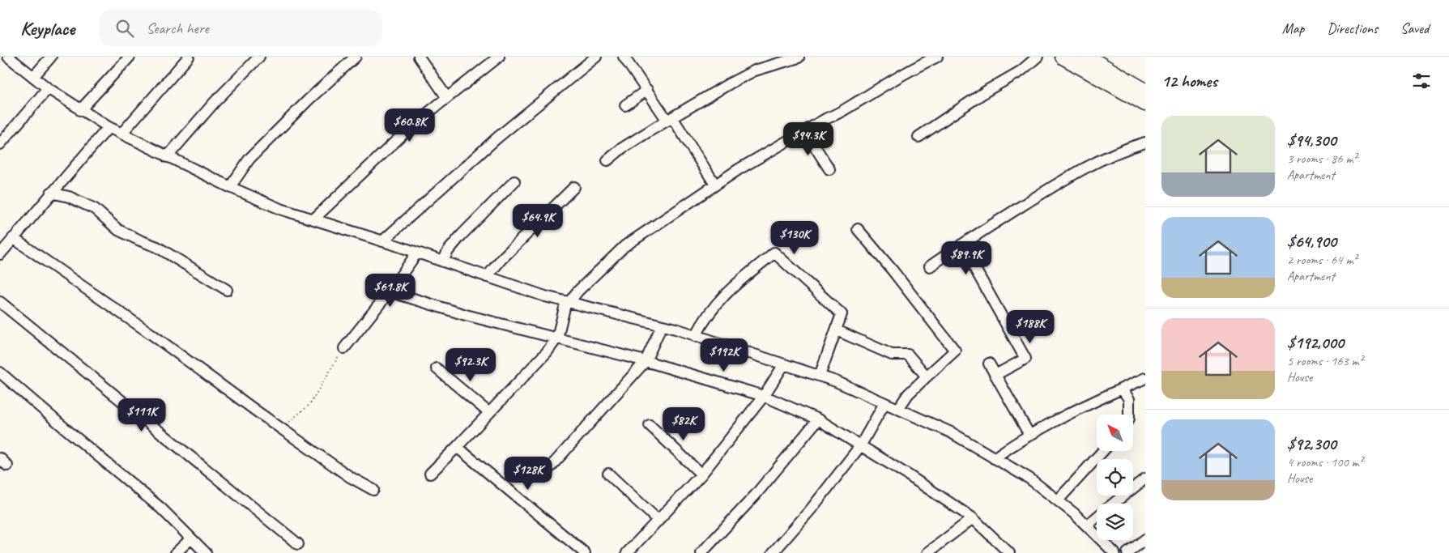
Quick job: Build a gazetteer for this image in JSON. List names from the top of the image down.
{
  "north": "top left",
  "page": {
    "header": "Keyplace",
    "search": "Search here",
    "nav": ["Map", "Directions", "Saved"],
    "heading": "12 homes",
    "list": [
      {
        "name": "$94,300",
        "note": "3 rooms · 86 m² · Apartment"
      },
      {
        "name": "$64,900",
        "note": "2 rooms · 64 m² · Apartment"
      },
      {
        "name": "$192,000",
        "note": "5 rooms · 163 m² · House"
      },
      {
        "name": "$92,300",
        "note": "4 rooms · 100 m² · House"
      }
    ],
    "price": [
      "$60.8K",
      "$94.3K",
      "$64.9K",
      "$130K",
      "$89.9K",
      "$61.8K",
      "$188K",
      "$192K",
      "$92.3K",
      "$111K",
      "$82K",
      "$128K"
    ]
  }
}
